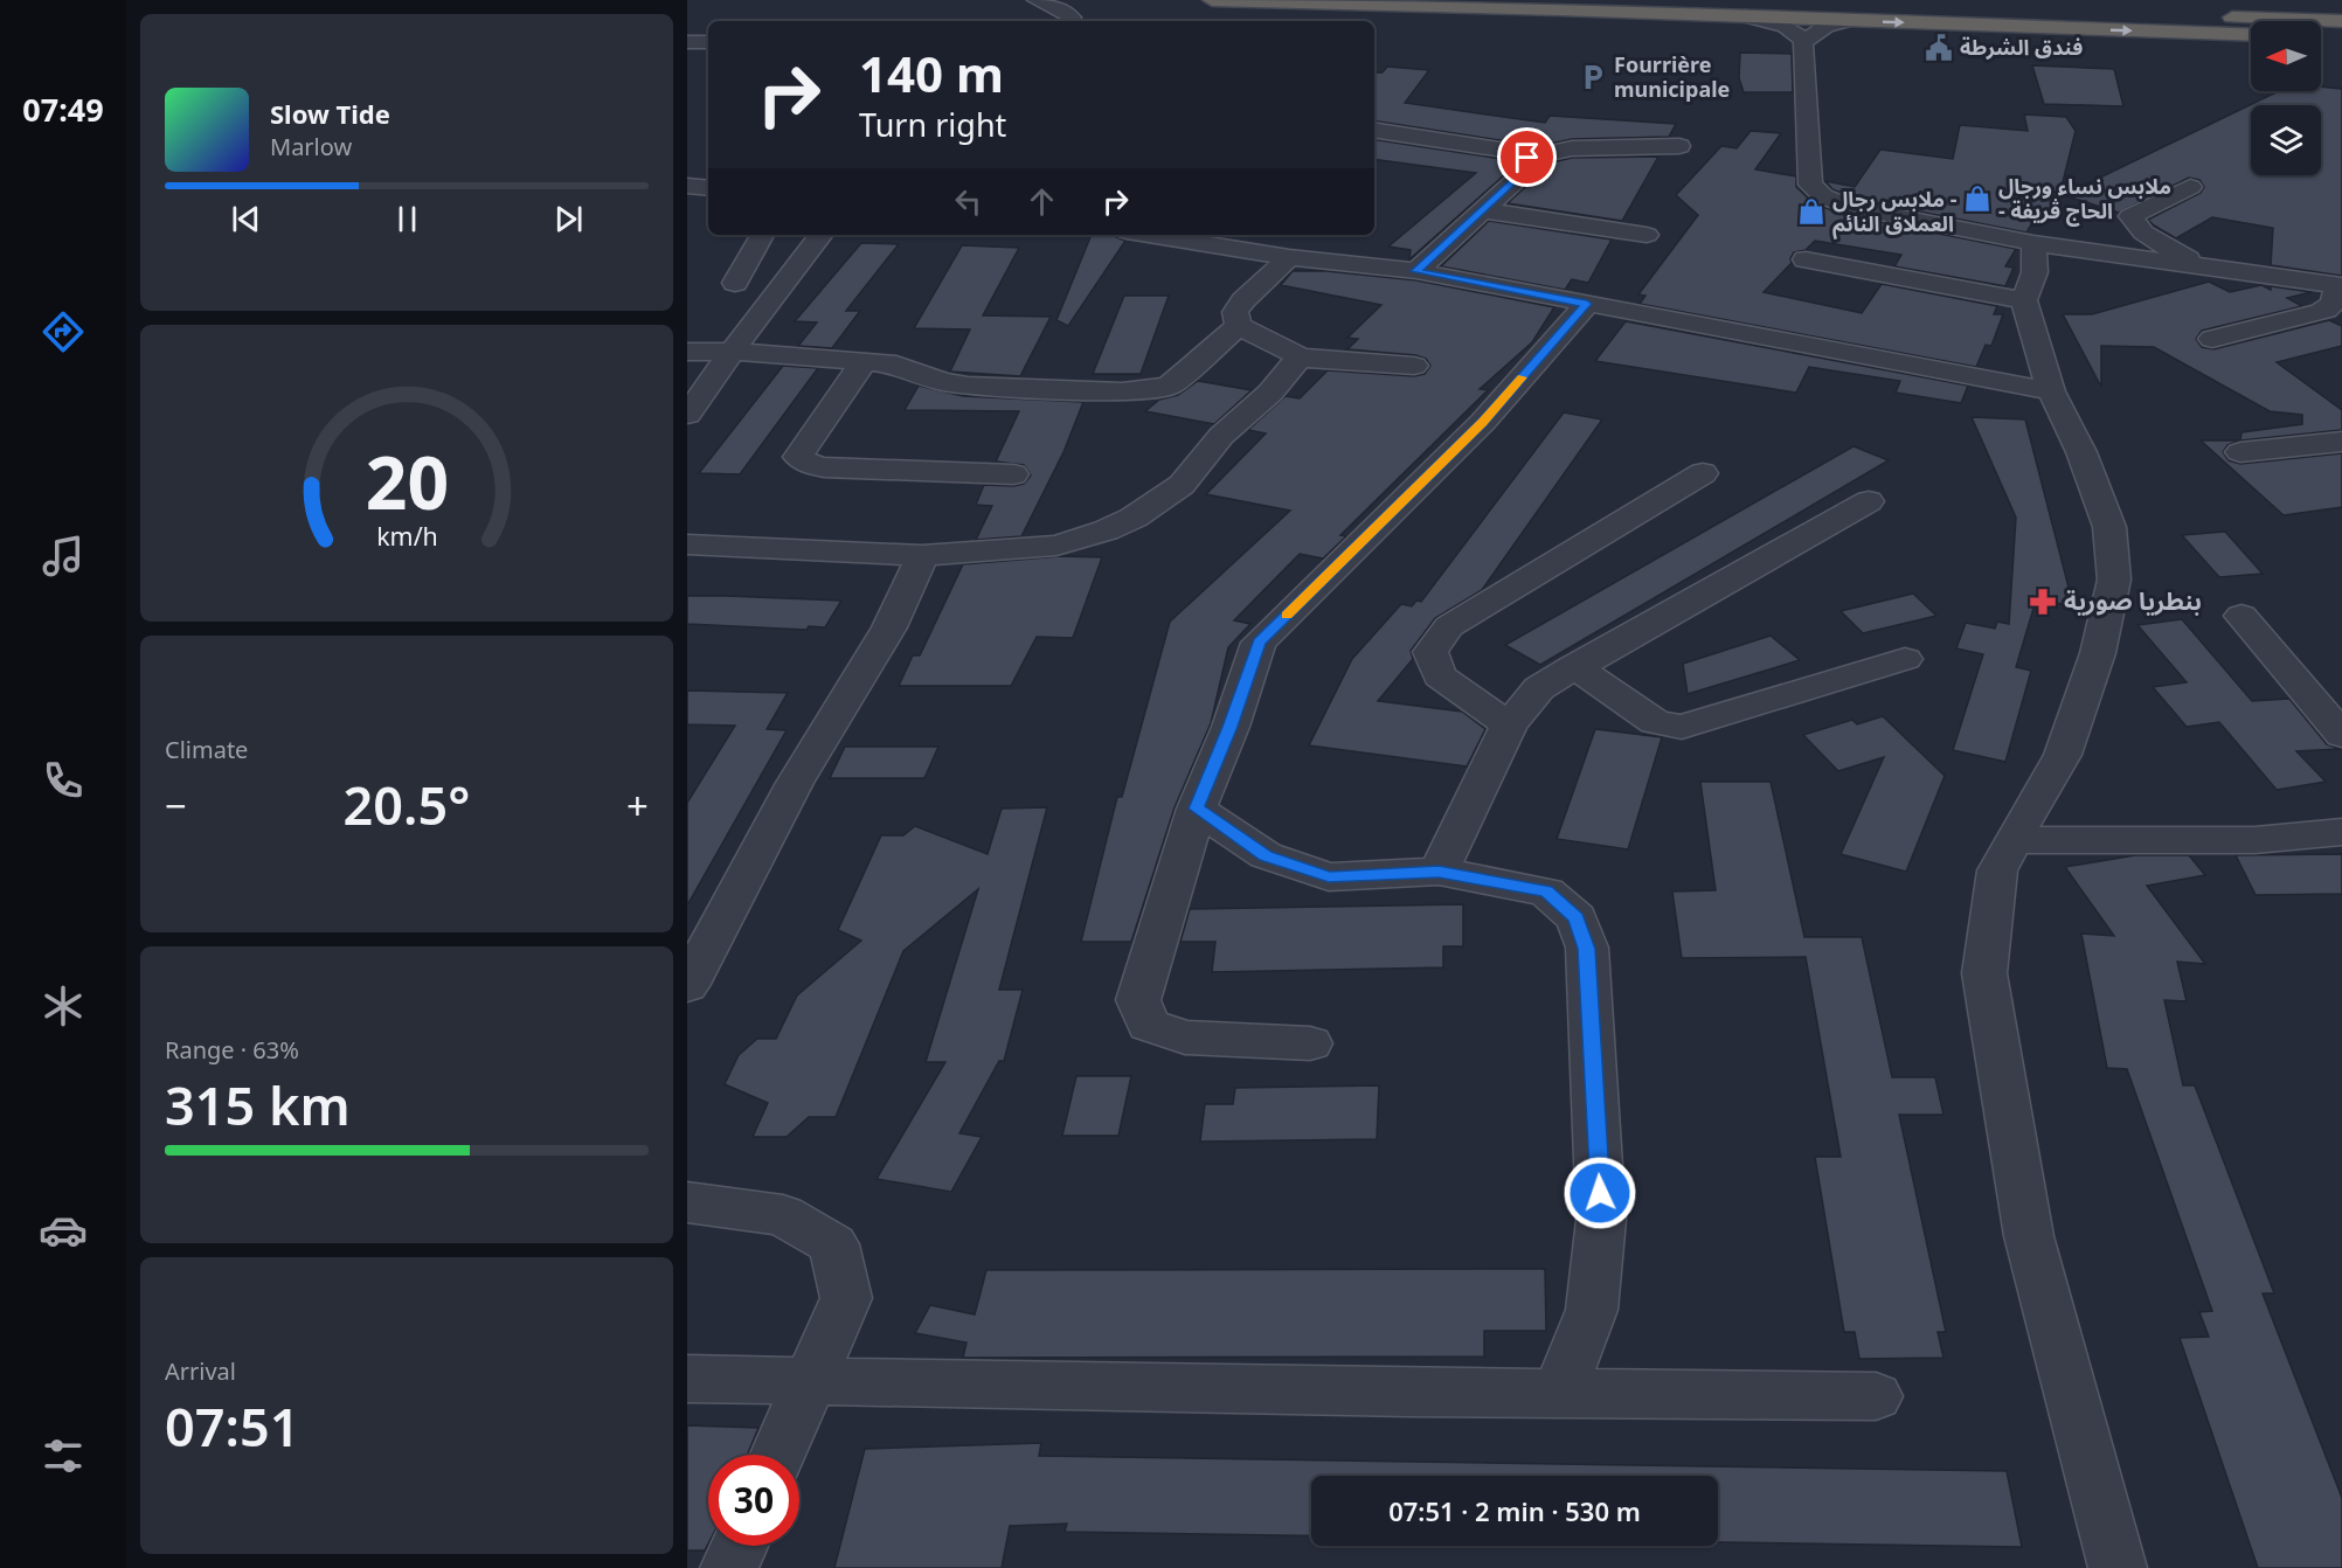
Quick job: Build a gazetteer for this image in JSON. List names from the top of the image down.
{
  "places": {
    "public building": ["فندق الشرطة"],
    "parking": ["Fourrière municipale"],
    "shop": ["ملابس نساء ورجال - الحاج ڨريفة", "ملابس رجال - العملاق النائم"],
    "pharmacy": ["بنطريا صورية"]
  },
  "north": "left",
  "page": {
    "tabs": "07:49",
    "turn": ["140 m", "Turn right"],
    "song": ["Slow Tide", "Marlow"],
    "tile": [
      "Climate",
      ["Range · 63%", "315 km"],
      ["Arrival", "07:51"]
    ],
    "heat": ["−", "20.5°", "+"],
    "limit": "30",
    "trip": "07:51 · 2 min · 530 m",
    "gauge": ["20", "km/h"]
  }
}
